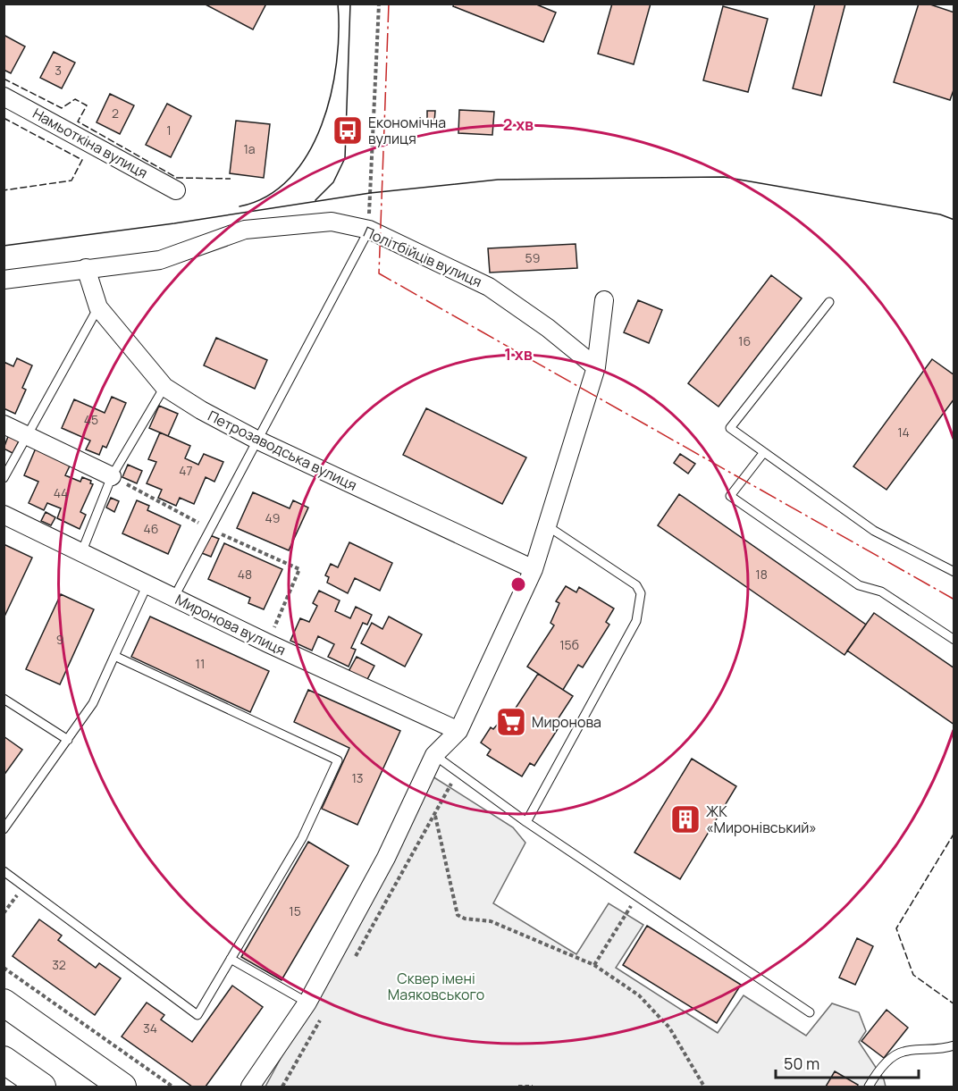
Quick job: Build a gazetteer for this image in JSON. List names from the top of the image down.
{
  "streets": {
    "street": [
      "Намьоткіна вулиця",
      "Політбійців вулиця",
      "Петрозаводська вулиця",
      "Миронова вулиця"
    ]
  },
  "crossings": [
    ["Політбійців вулиця", "Петрозаводська вулиця"]
  ],
  "parks": ["Сквер імені Маяковського"],
  "places": {
    "bus stop": ["Економічна вулиця"],
    "supermarket": ["Миронова"],
    "building": ["ЖК «Миронівський»"]
  },
  "house_numbers": [
    "3",
    "2",
    "1",
    "1а",
    "59",
    "16",
    "45",
    "14",
    "47",
    "44",
    "49",
    "46",
    "48",
    "18",
    "9",
    "15б",
    "11",
    "13",
    "15",
    "32",
    "34"
  ],
  "scale_bar": "50 m",
  "rings": ["2 хв", "1 хв"]
}
